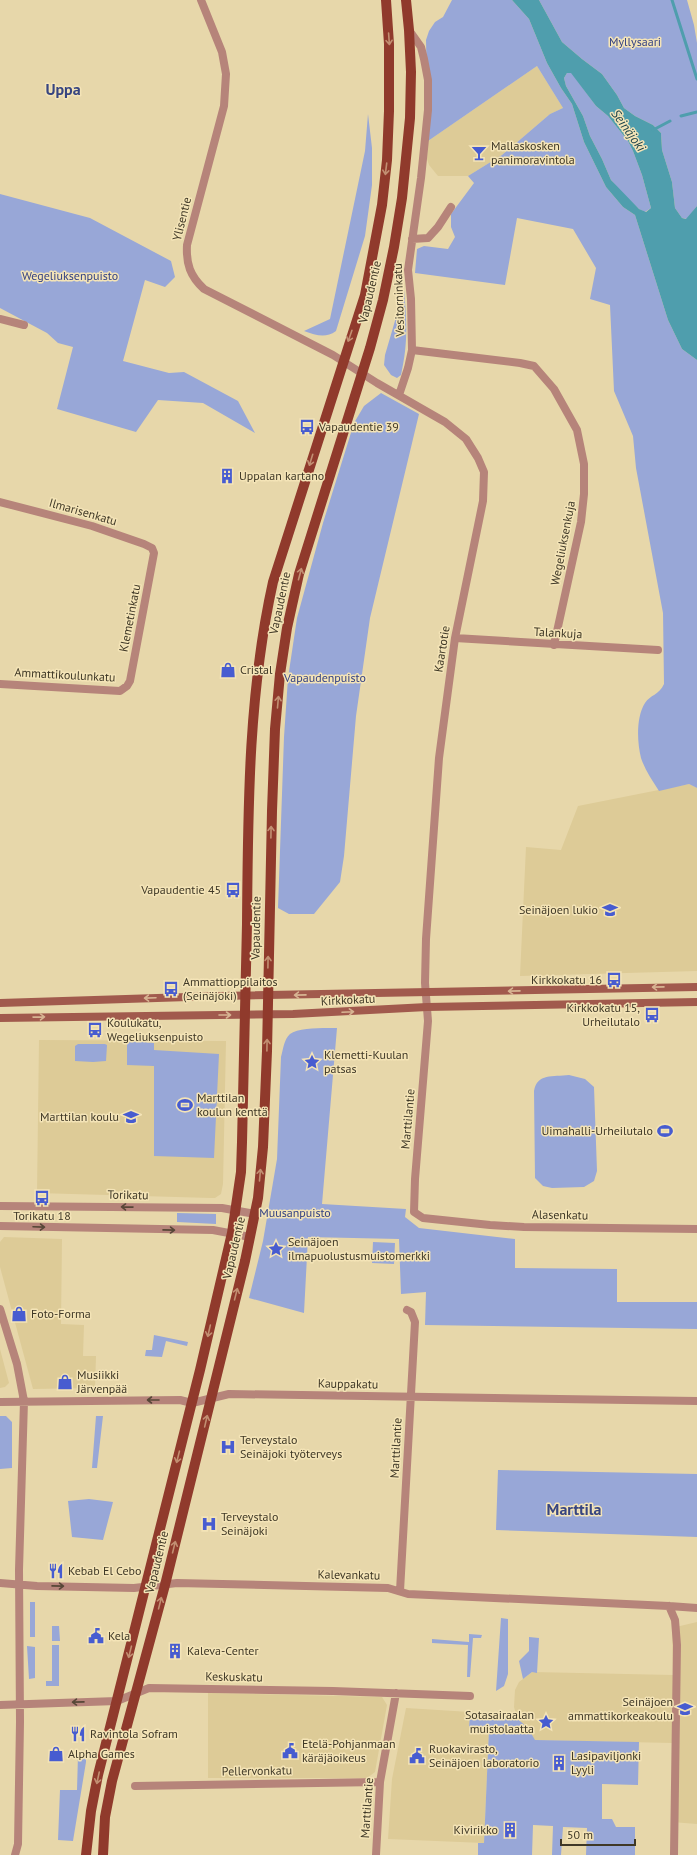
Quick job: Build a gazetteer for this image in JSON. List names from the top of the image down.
{
  "streets": {
    "main road": ["Vapaudentie", "Kirkkokatu"],
    "street": [
      "Ylisentie",
      "Vesitorninkatu",
      "Ilmarisenkatu",
      "Wegeliuksenkuja",
      "Klemetinkatu",
      "Talankuja",
      "Kaartotie",
      "Ammattikoulunkatu",
      "Marttilantie",
      "Torikatu",
      "Alasenkatu",
      "Kauppakatu",
      "Kalevankatu",
      "Keskuskatu",
      "Pellervonkatu"
    ]
  },
  "crossings": [
    ["Ylisentie", "Vapaudentie"],
    ["Ylisentie", "Kaartotie"],
    ["Vapaudentie", "Vesitorninkatu"],
    ["Vapaudentie", "Kaartotie"],
    ["Vapaudentie", "Kirkkokatu"],
    ["Vapaudentie", "Torikatu"],
    ["Vapaudentie", "Kauppakatu"],
    ["Vapaudentie", "Kalevankatu"],
    ["Vapaudentie", "Keskuskatu"],
    ["Vesitorninkatu", "Wegeliuksenkuja"],
    ["Vesitorninkatu", "Kaartotie"],
    ["Ilmarisenkatu", "Klemetinkatu"],
    ["Wegeliuksenkuja", "Talankuja"],
    ["Klemetinkatu", "Ammattikoulunkatu"],
    ["Talankuja", "Kaartotie"],
    ["Kaartotie", "Kirkkokatu"],
    ["Kaartotie", "Marttilantie"],
    ["Kirkkokatu", "Marttilantie"],
    ["Marttilantie", "Alasenkatu"],
    ["Marttilantie", "Kauppakatu"],
    ["Marttilantie", "Kalevankatu"],
    ["Marttilantie", "Keskuskatu"],
    ["Marttilantie", "Pellervonkatu"]
  ],
  "districts": ["Uppa", "Marttila"],
  "water": ["Seinäjoki"],
  "parks": [
    "Myllysaari",
    "Wegeliuksenpuisto",
    "Vapaudenpuisto",
    "Muusanpuisto"
  ],
  "places": {
    "bar": ["Mallaskosken panimoravintola"],
    "bus stop": [
      "Vapaudentie 39",
      "Vapaudentie 45",
      "Kirkkokatu 16",
      "Ammattioppilaitos (Seinäjoki)",
      "Kirkkokatu 15, Urheilutalo",
      "Koulukatu, Wegeliuksenpuisto",
      "Torikatu 18"
    ],
    "building": [
      "Uppalan kartano",
      "Kaleva-Center",
      "Lasipaviljonki Lyyli",
      "Kivirikko"
    ],
    "shop": [
      "Cristal",
      "Foto-Forma",
      "Musiikki Järvenpää",
      "Alpha Games"
    ],
    "school or university": ["Seinäjoen lukio", "Marttilan koulu", "Seinäjoen ammattikorkeakoulu"],
    "place": ["Klemetti-Kuulan patsas", "Seinäjoen ilmapuolustusmuistomerkki", "Sotasairaalan muistolaatta"],
    "sports": ["Marttilan koulun kenttä", "Uimahalli-Urheilutalo"],
    "hospital": ["Terveystalo Seinäjoki työterveys", "Terveystalo Seinäjoki"],
    "restaurant": ["Kebab El Cebo", "Ravintola Sofram"],
    "public building": ["Kela", "Etelä-Pohjanmaan käräjäoikeus", "Ruokavirasto, Seinäjoen laboratorio"]
  },
  "scale_bar": "50 m"
}
